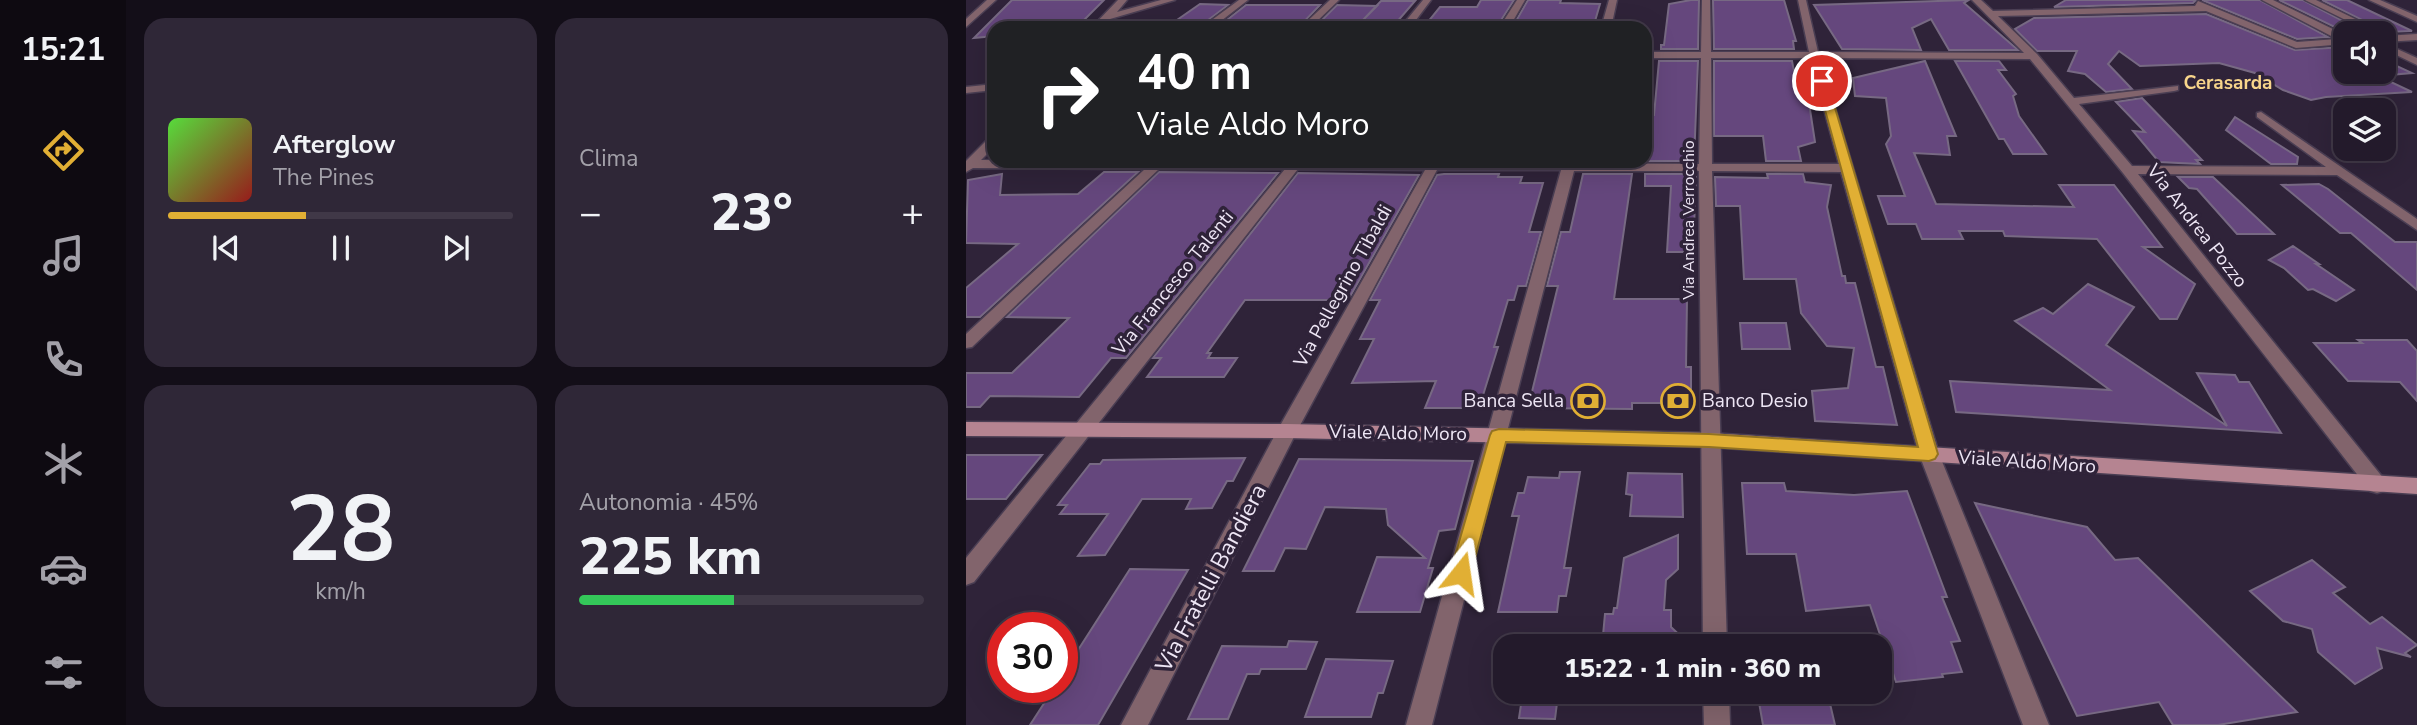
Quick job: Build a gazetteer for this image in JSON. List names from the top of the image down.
{
  "streets": {
    "main road": ["Viale Aldo Moro"],
    "street": [
      "Via Andrea Verrocchio",
      "Via Andrea Pozzo",
      "Via Francesco Talenti",
      "Via Pellegrino Tibaldi",
      "Via Fratelli Bandiera"
    ]
  },
  "crossings": [
    ["Via Andrea Verrocchio", "Viale Aldo Moro"],
    ["Via Andrea Pozzo", "Viale Aldo Moro"],
    ["Via Francesco Talenti", "Viale Aldo Moro"],
    ["Via Pellegrino Tibaldi", "Viale Aldo Moro"],
    ["Via Pellegrino Tibaldi", "Via Fratelli Bandiera"],
    ["Viale Aldo Moro", "Via Fratelli Bandiera"]
  ],
  "districts": ["Cerasarda"],
  "places": {
    "bank": ["Banca Sella", "Banco Desio"]
  },
  "page": {
    "tabs": "15:21",
    "tile": [
      "Clima",
      ["28", "km/h"],
      ["Autonomia · 45%", "225 km"]
    ],
    "turn": ["40 m", "Viale Aldo Moro"],
    "song": ["Afterglow", "The Pines"],
    "heat": ["−", "23°", "+"],
    "limit": "30",
    "trip": "15:22 · 1 min · 360 m"
  }
}
